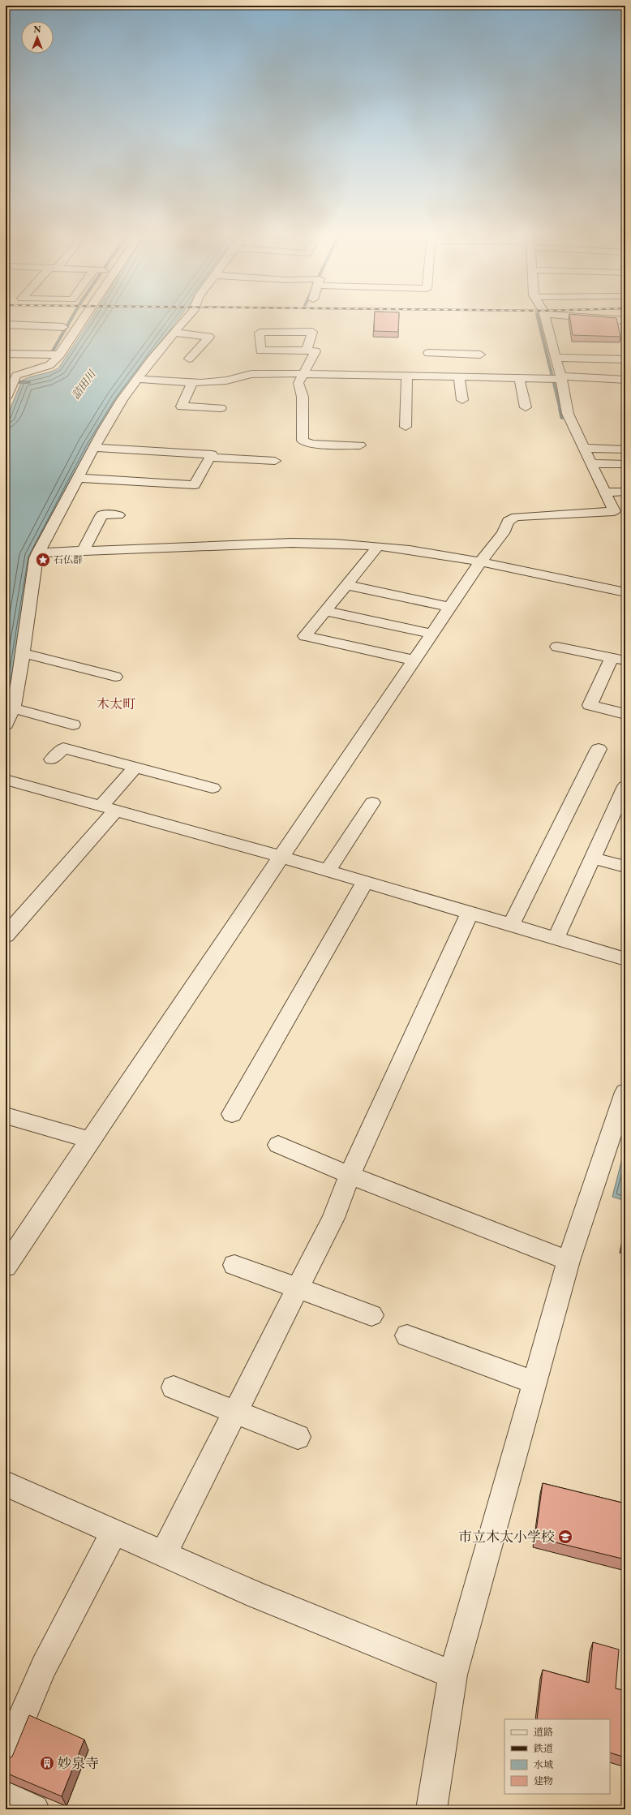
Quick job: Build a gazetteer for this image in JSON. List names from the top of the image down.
{
  "districts": ["木太町"],
  "water": ["詰田川"],
  "places": {
    "place": ["石仏群"],
    "school or university": ["市立木太小学校"],
    "building": ["妙泉寺"]
  },
  "legend": [
    "道路",
    "鉄道",
    "水域",
    "建物"
  ],
  "north": "top"
}
